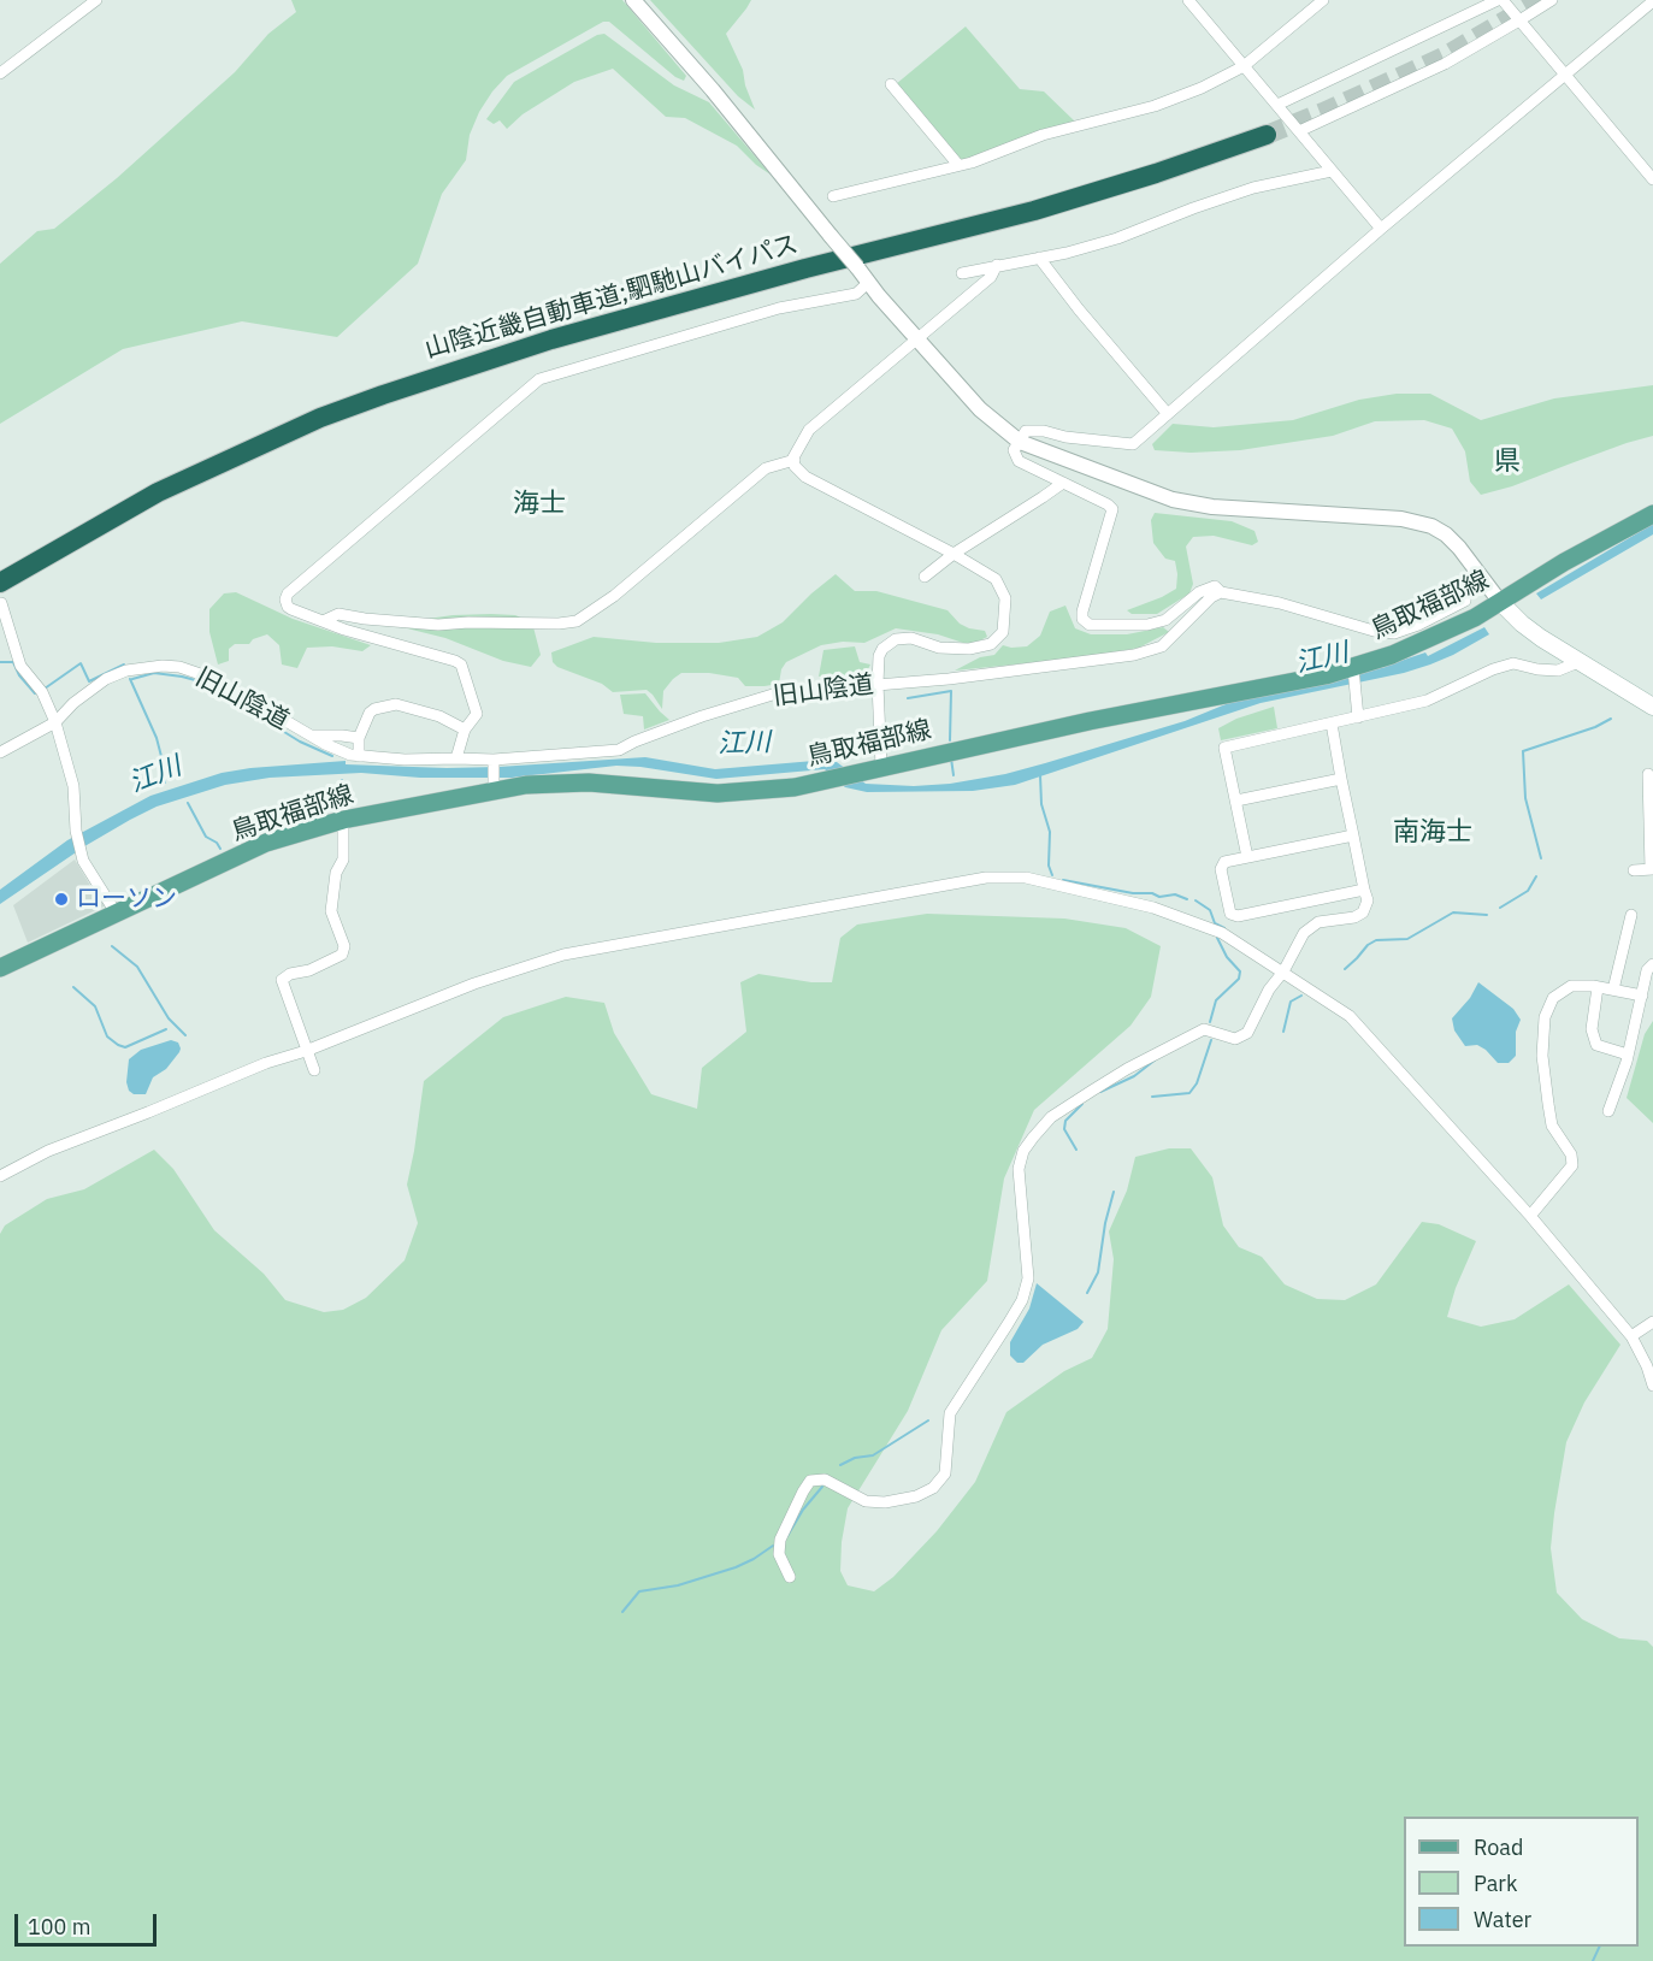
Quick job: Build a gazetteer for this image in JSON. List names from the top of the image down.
{
  "streets": {
    "highway": ["山陰近畿自動車道;駟馳山バイパス"],
    "main road": ["鳥取福部線"],
    "street": ["旧山陰道"]
  },
  "districts": ["県", "海士", "南海士"],
  "water": ["江川"],
  "places": ["ローソン"],
  "legend": ["Road", "Park", "Water"],
  "scale_bar": "100 m"
}
